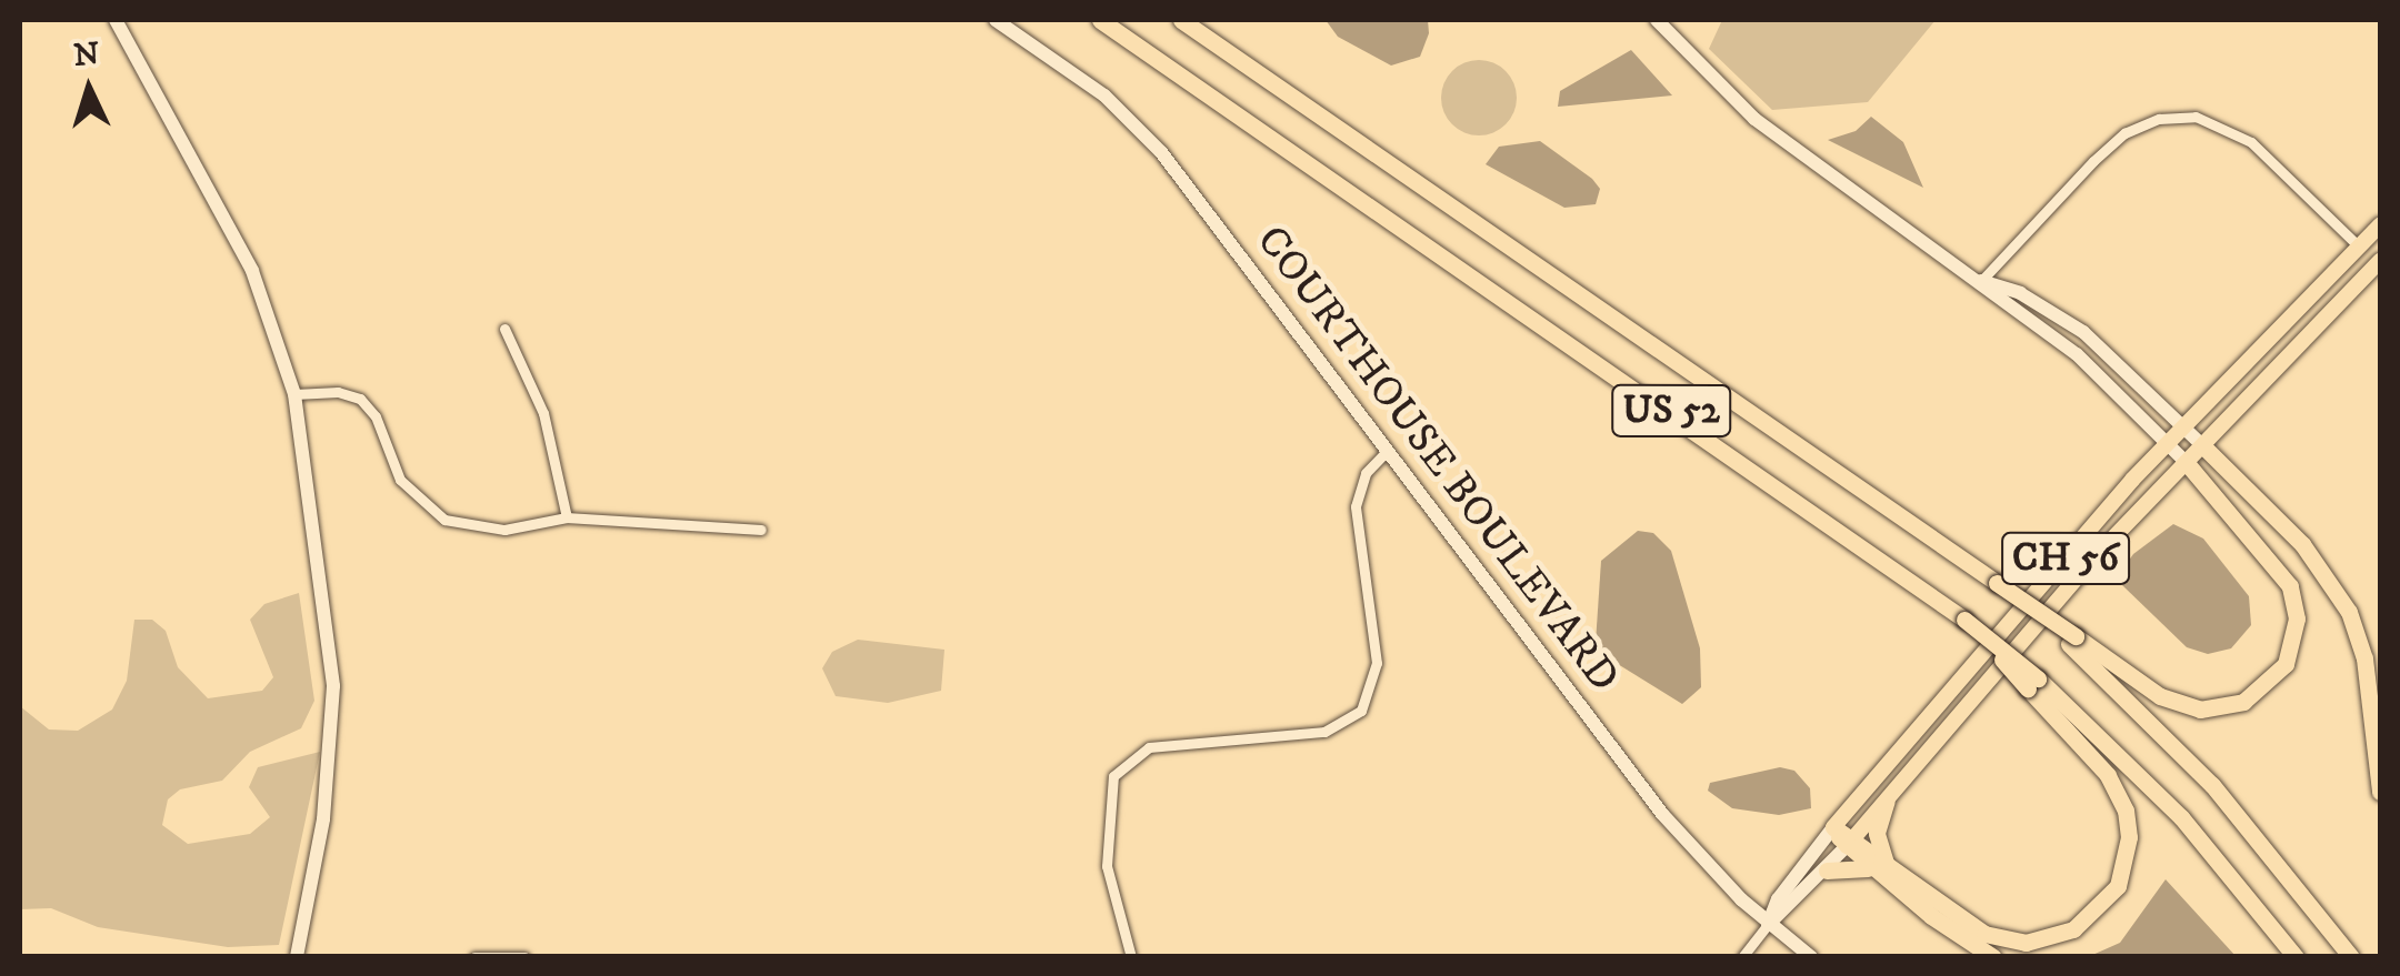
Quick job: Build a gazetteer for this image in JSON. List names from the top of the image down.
{
  "streets": {
    "highway": ["US 52"],
    "main road": ["CH 56"],
    "street": ["COURTHOUSE BOULEVARD"]
  },
  "north": "top"
}
